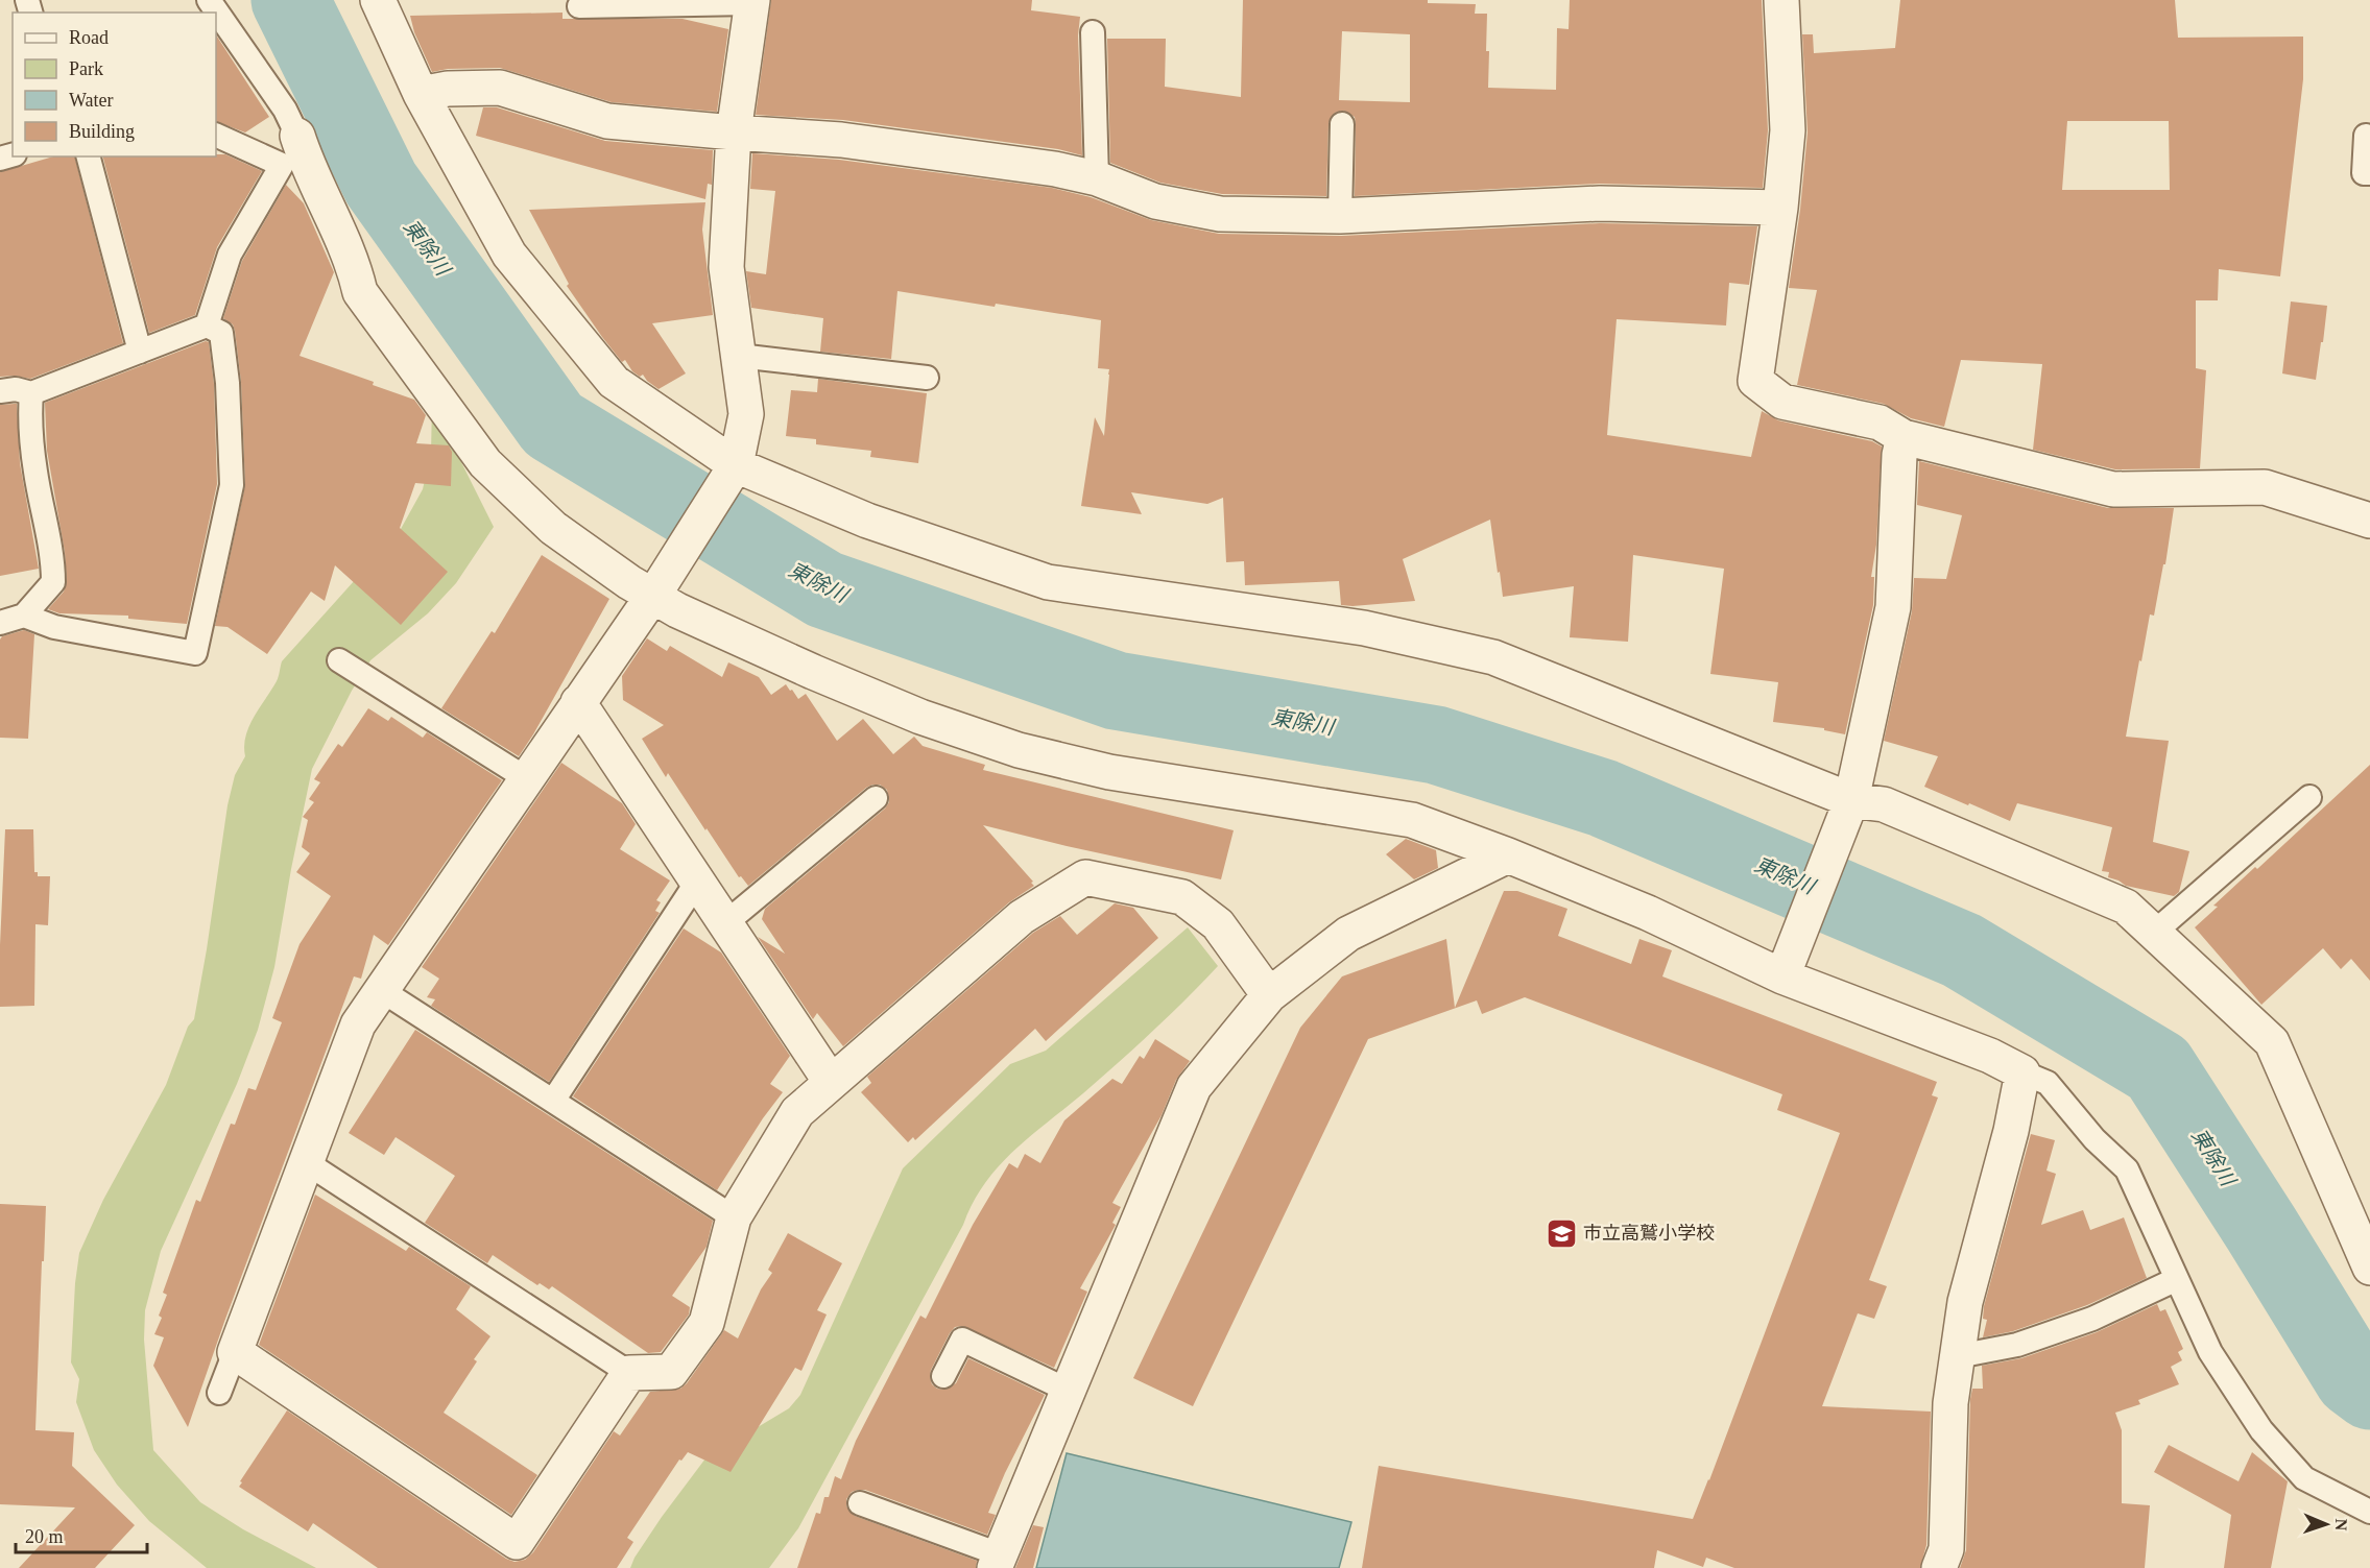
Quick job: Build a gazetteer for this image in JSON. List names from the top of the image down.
{
  "water": ["東除川"],
  "places": {
    "school or university": ["市立高鷲小学校"]
  },
  "legend": [
    "Road",
    "Park",
    "Water",
    "Building"
  ],
  "scale_bar": "20 m",
  "north": "right"
}
